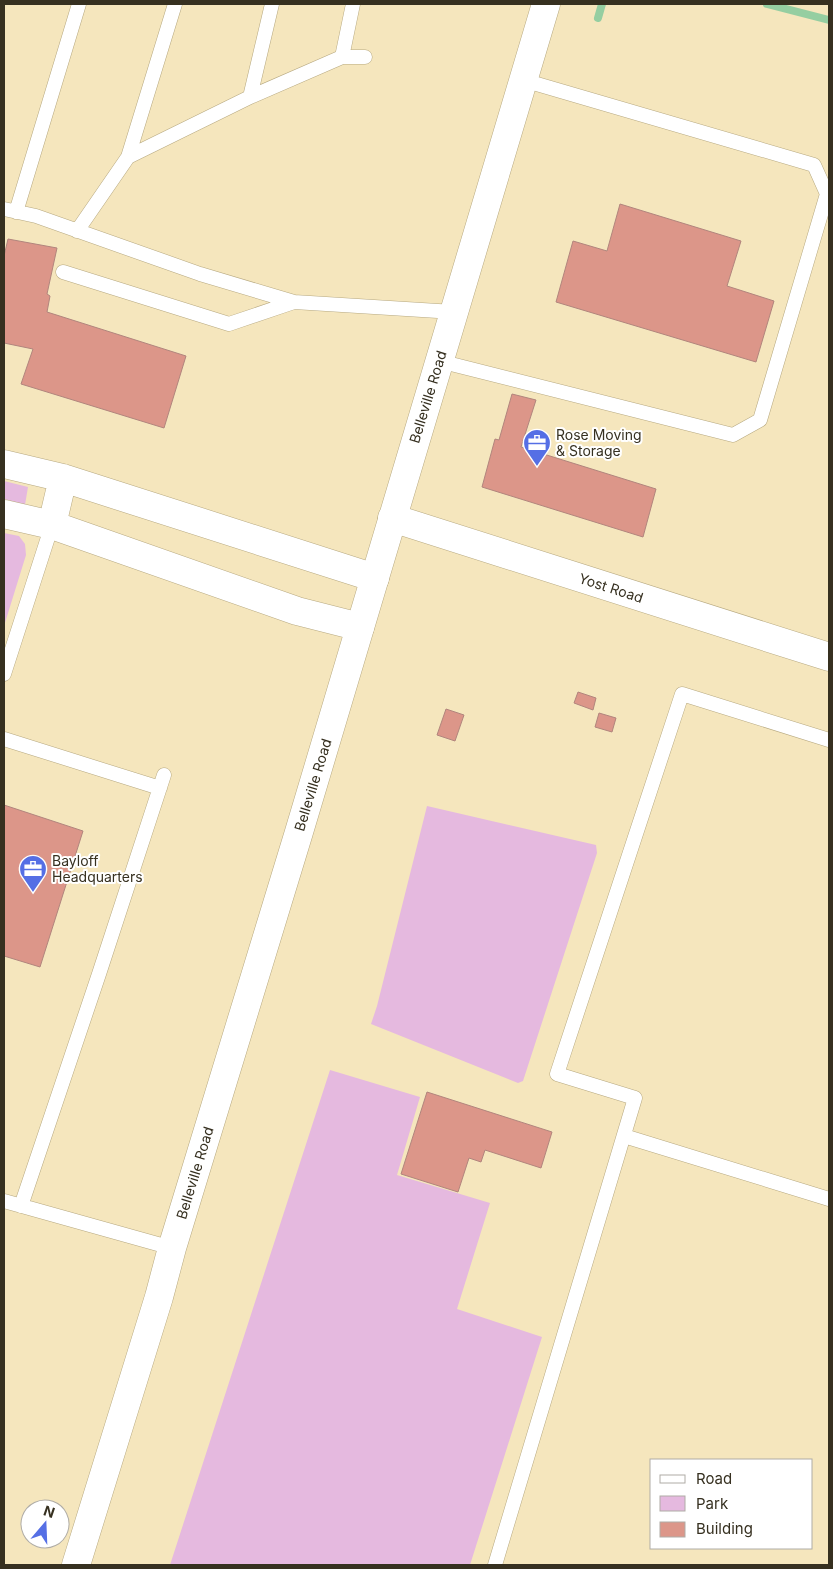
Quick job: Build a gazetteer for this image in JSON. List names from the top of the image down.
{
  "streets": {
    "main road": ["Belleville Road", "Yost Road"]
  },
  "crossings": [
    ["Belleville Road", "Yost Road"]
  ],
  "places": {
    "office": ["Rose Moving & Storage", "Bayloff Headquarters"]
  },
  "legend": ["Road", "Park", "Building"],
  "north": "top"
}
